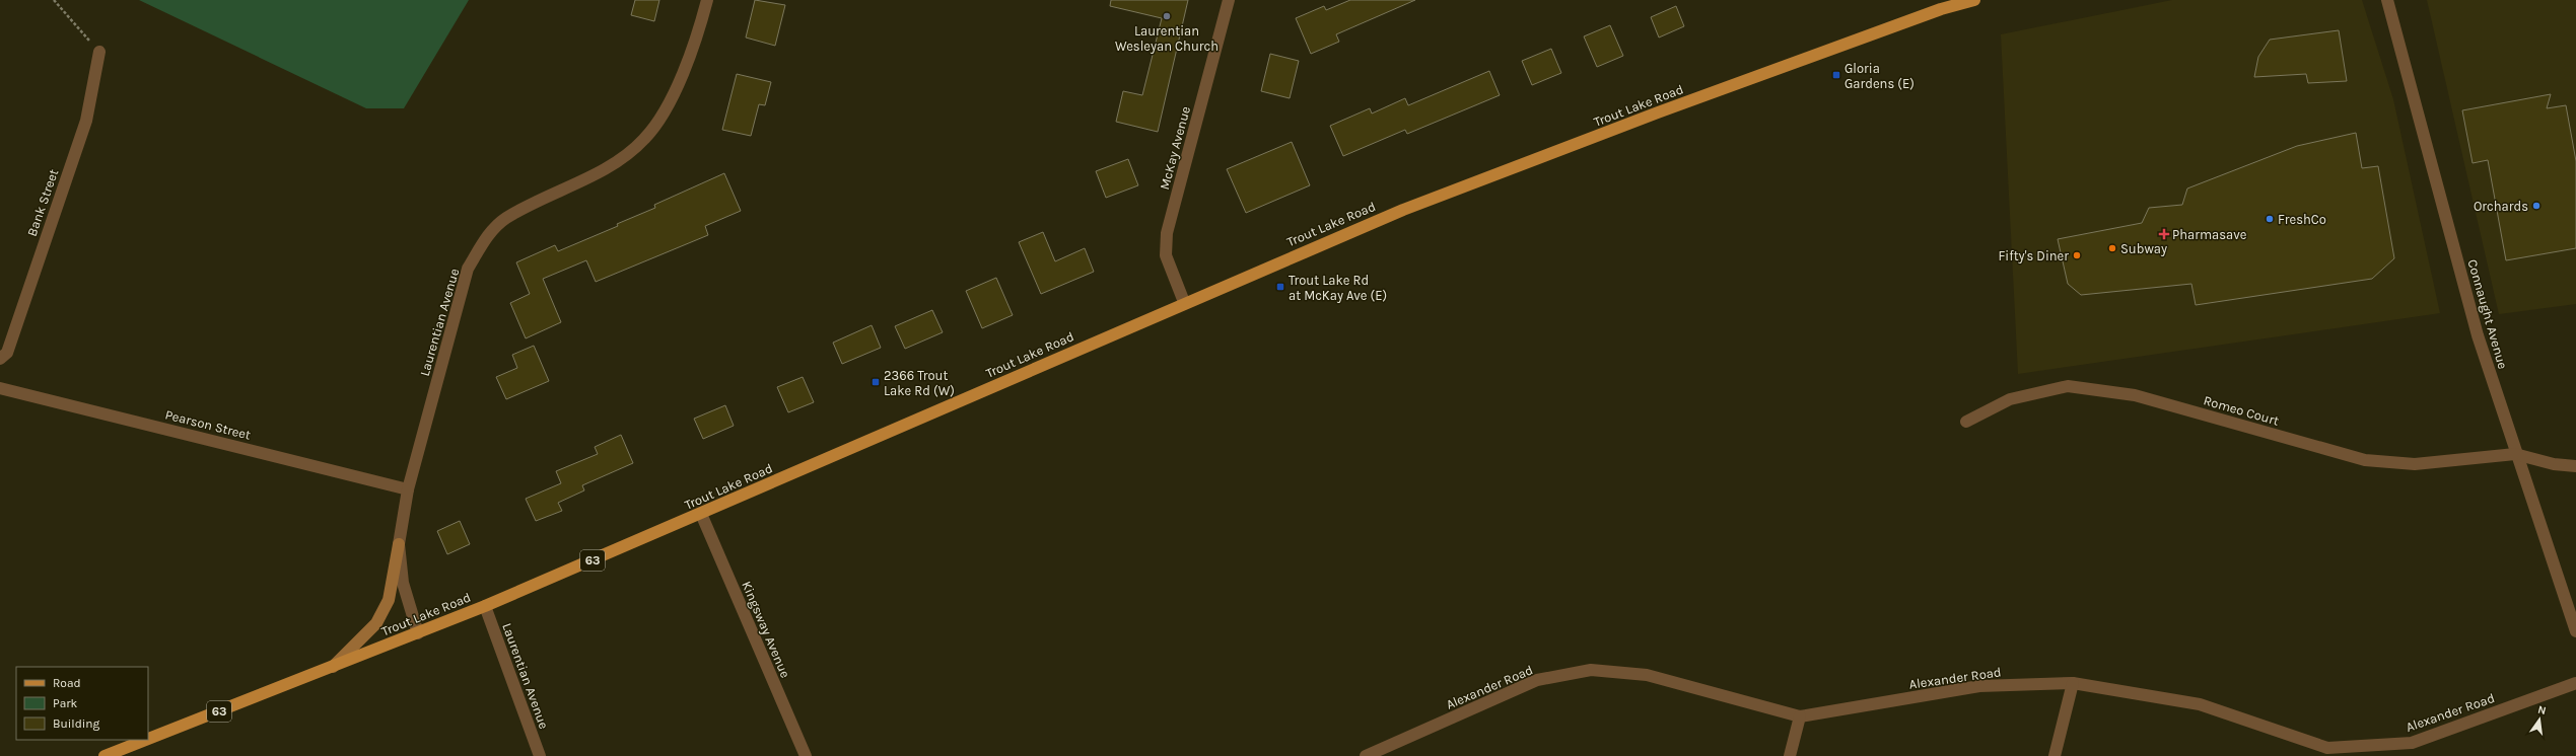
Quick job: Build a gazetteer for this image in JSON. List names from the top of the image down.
{
  "streets": {
    "main road": ["Trout Lake Road", "63"],
    "street": [
      "McKay Avenue",
      "Bank Street",
      "Connaught Avenue",
      "Laurentian Avenue",
      "Romeo Court",
      "Pearson Street",
      "Kingsway Avenue",
      "Alexander Road"
    ]
  },
  "crossings": [
    ["Trout Lake Road", "McKay Avenue"],
    ["Trout Lake Road", "Laurentian Avenue"],
    ["Trout Lake Road", "Kingsway Avenue"],
    ["Connaught Avenue", "Romeo Court"],
    ["Laurentian Avenue", "Pearson Street"]
  ],
  "places": {
    "other": [
      "Laurentian Wesleyan Church",
      "Orchards",
      "FreshCo",
      "Subway",
      "Fifty's Diner"
    ],
    "transit": ["Gloria Gardens (E)", "Trout Lake Rd at McKay Ave (E)", "2366 Trout Lake Rd (W)"],
    "health": ["Pharmasave"]
  },
  "legend": ["Road", "Park", "Building"],
  "north": "top"
}
